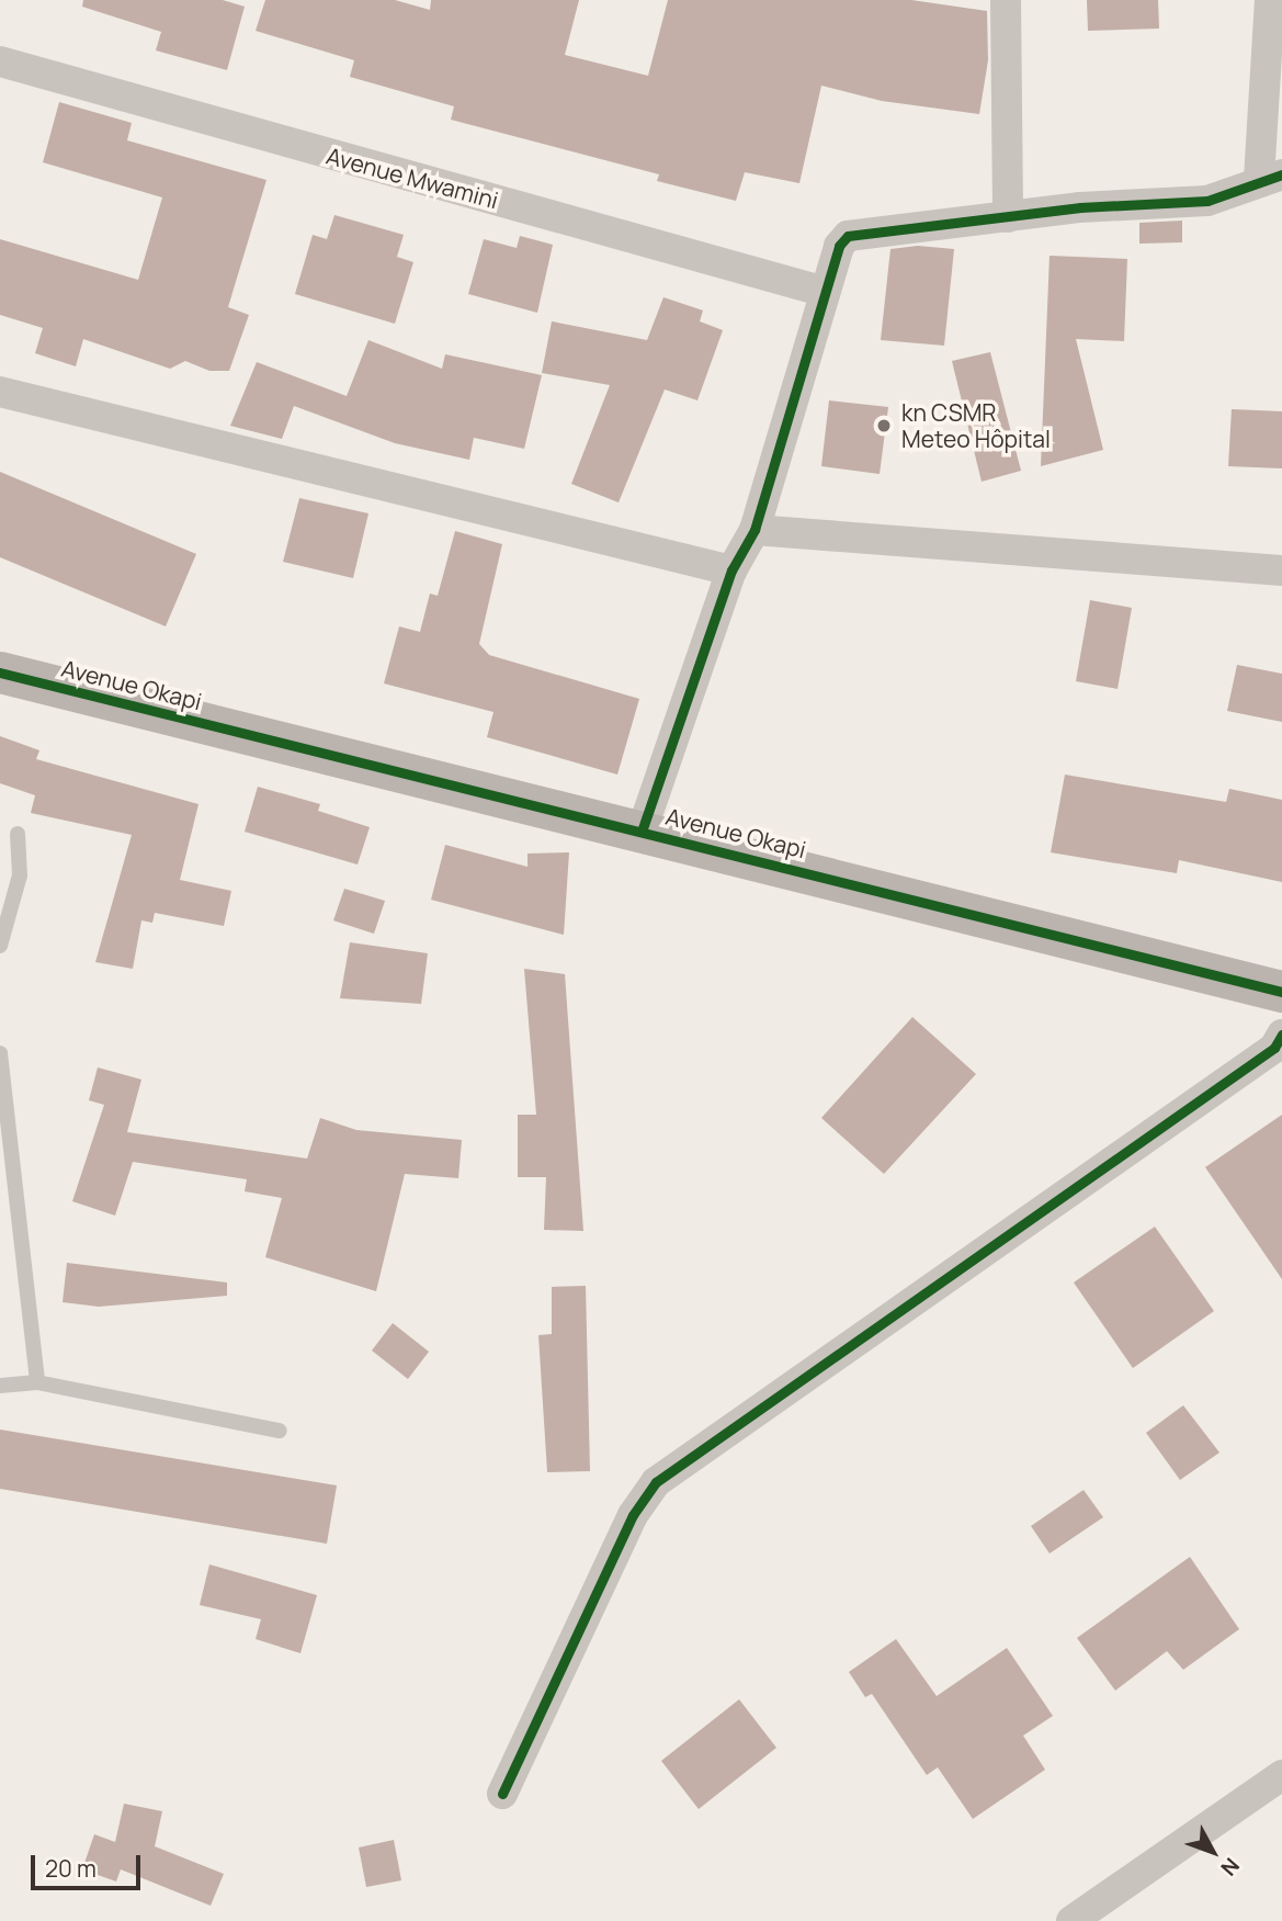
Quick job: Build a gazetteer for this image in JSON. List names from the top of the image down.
{
  "streets": {
    "street": ["Avenue Mwamini", "Avenue Okapi"]
  },
  "places": ["kn CSMR Meteo Hôpital"],
  "scale_bar": "20 m",
  "north": "bottom right"
}
